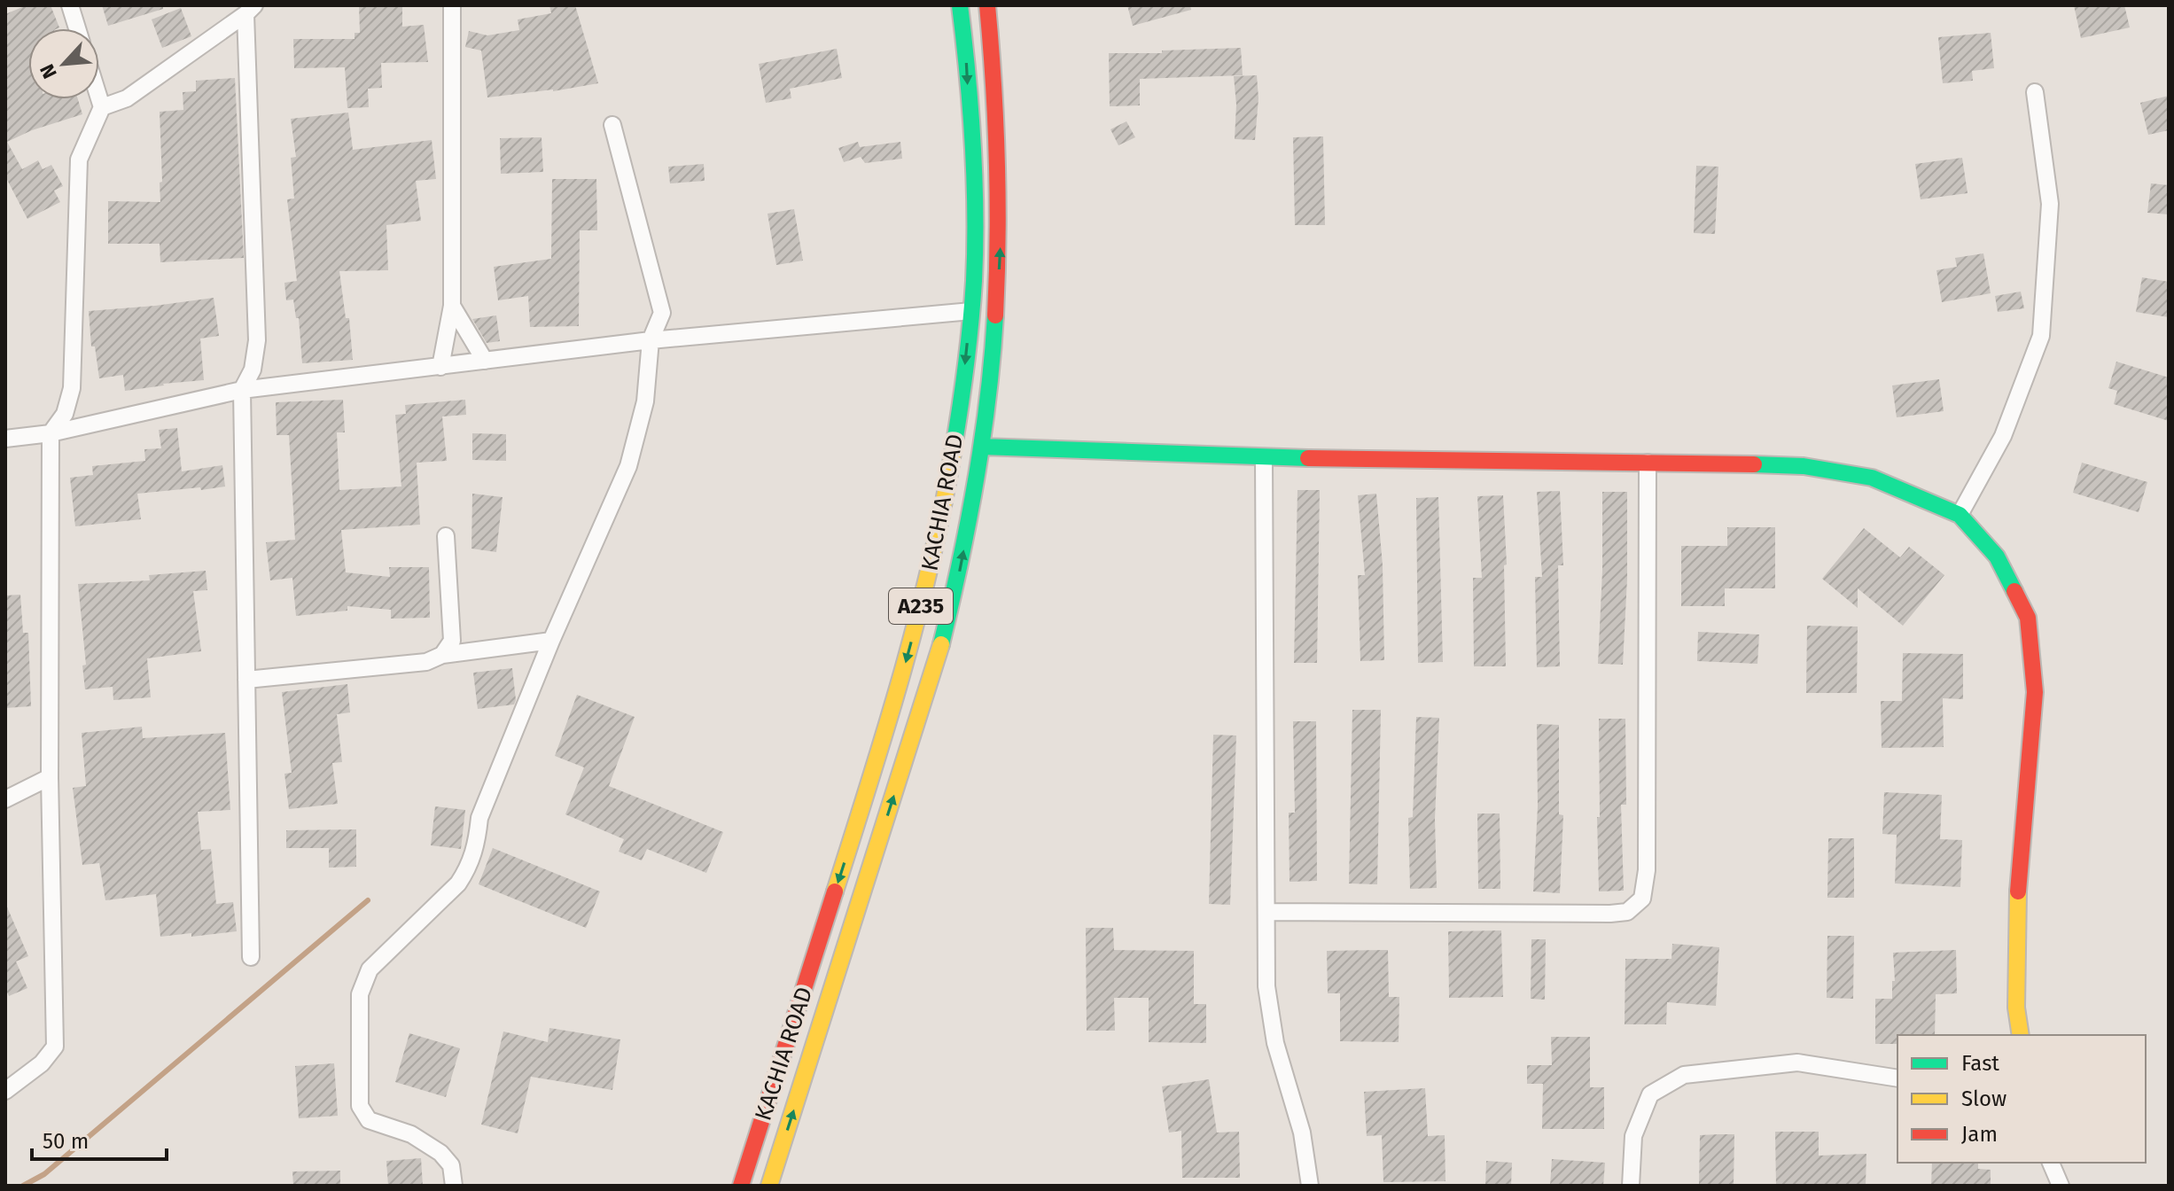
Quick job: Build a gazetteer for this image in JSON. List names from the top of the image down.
{
  "streets": {
    "main road": ["KACHIA ROAD", "A235"]
  },
  "legend": ["Fast", "Slow", "Jam"],
  "scale_bar": "50 m",
  "north": "bottom left"
}
